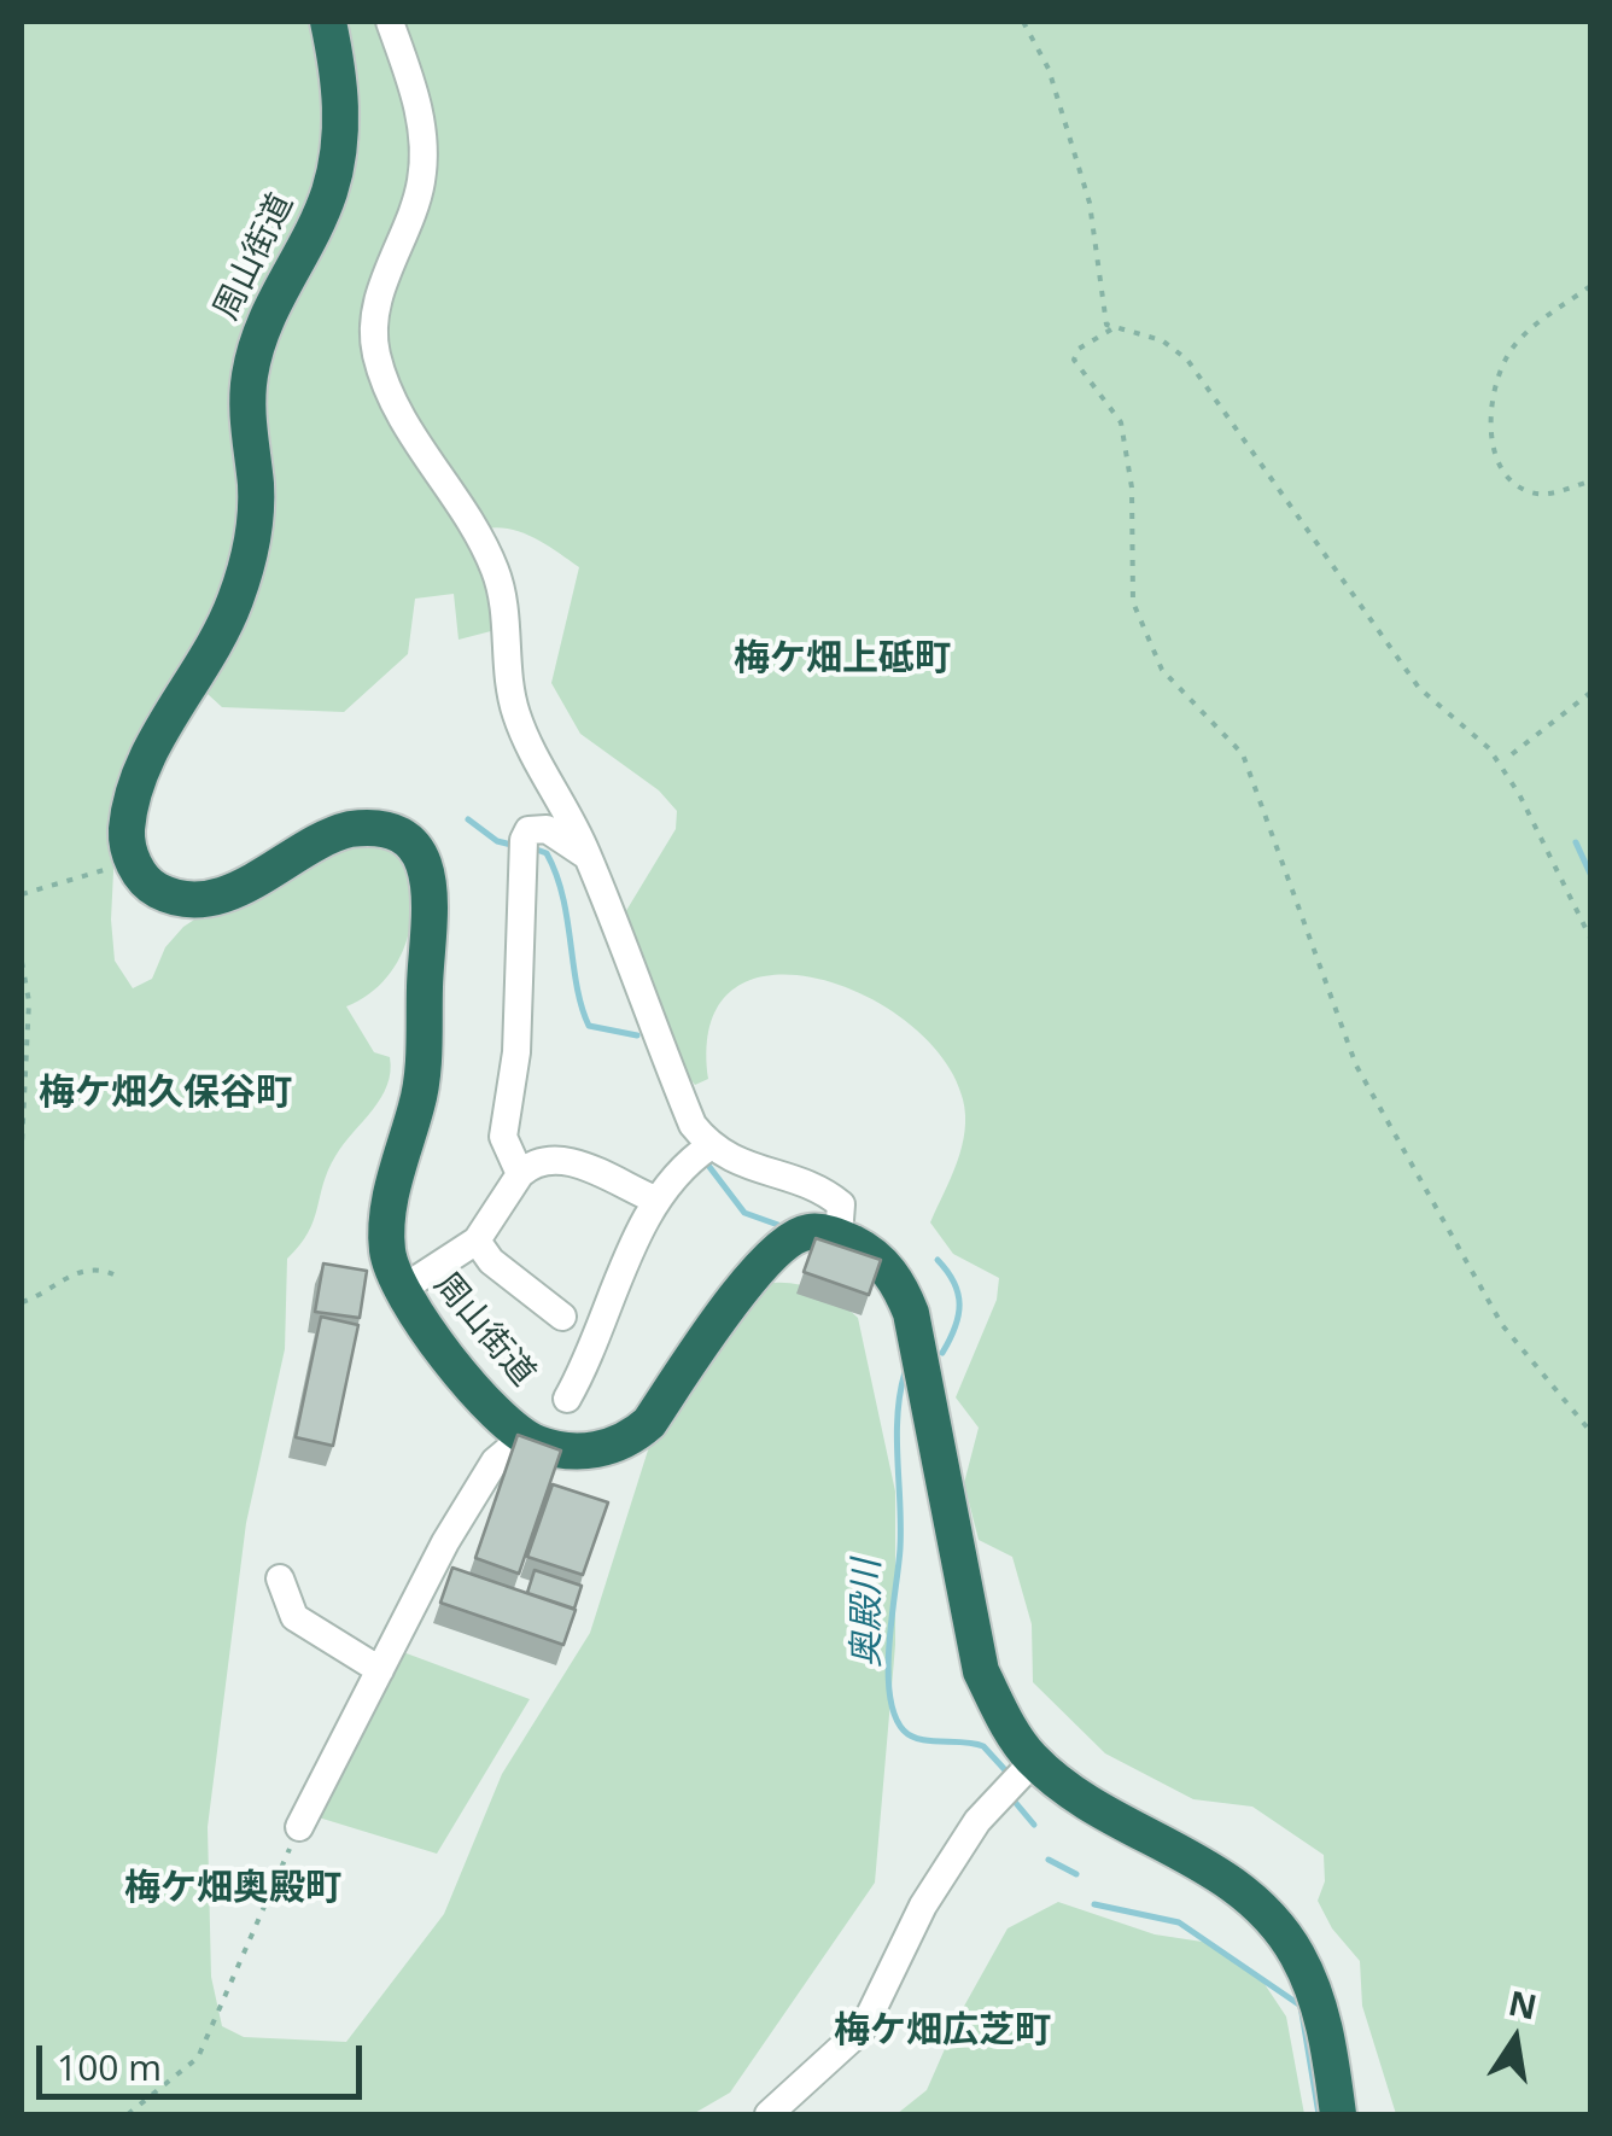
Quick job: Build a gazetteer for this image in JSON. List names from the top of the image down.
{
  "streets": {
    "highway": ["周山街道"]
  },
  "districts": [
    "梅ケ畑上砥町",
    "梅ケ畑久保谷町",
    "梅ケ畑奥殿町",
    "梅ケ畑広芝町"
  ],
  "water": ["奥殿川"],
  "scale_bar": "100 m",
  "north": "top"
}
